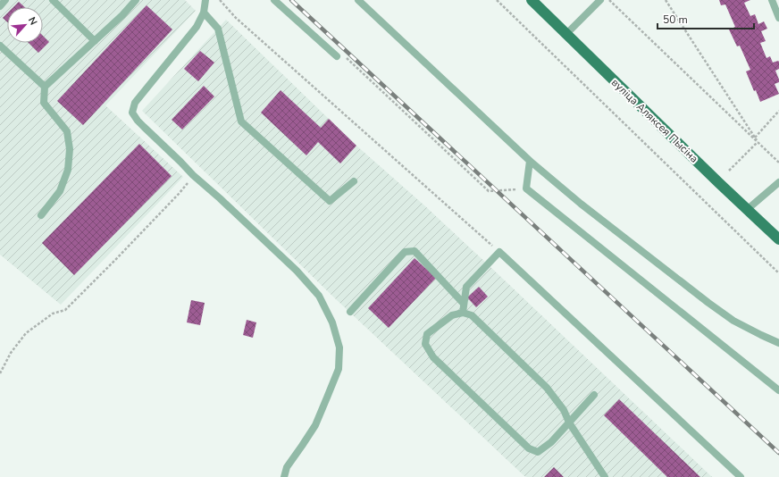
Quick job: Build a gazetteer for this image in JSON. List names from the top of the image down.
{
  "streets": {
    "main road": ["вуліца Аляксея Пысіна"]
  },
  "scale_bar": "50 m",
  "north": "top right"
}
